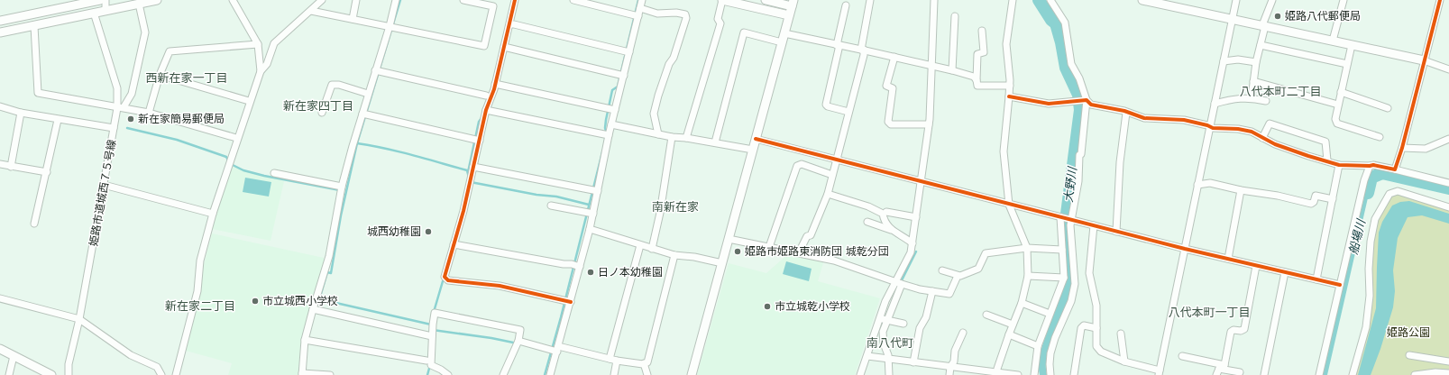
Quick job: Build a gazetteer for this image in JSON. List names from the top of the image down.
{
  "streets": {
    "street": ["姫路市道城西７５号線"]
  },
  "districts": [
    "西新在家一丁目",
    "八代本町二丁目",
    "新在家四丁目",
    "南新在家",
    "新在家二丁目",
    "八代本町一丁目",
    "南八代町"
  ],
  "water": ["大野川", "船場川"],
  "parks": ["姫路公園"],
  "places": [
    "姫路八代郵便局",
    "新在家簡易郵便局",
    "城西幼稚園",
    "姫路市姫路東消防団 城乾分団",
    "日ノ本幼稚園",
    "市立城西小学校",
    "市立城乾小学校"
  ]
}
